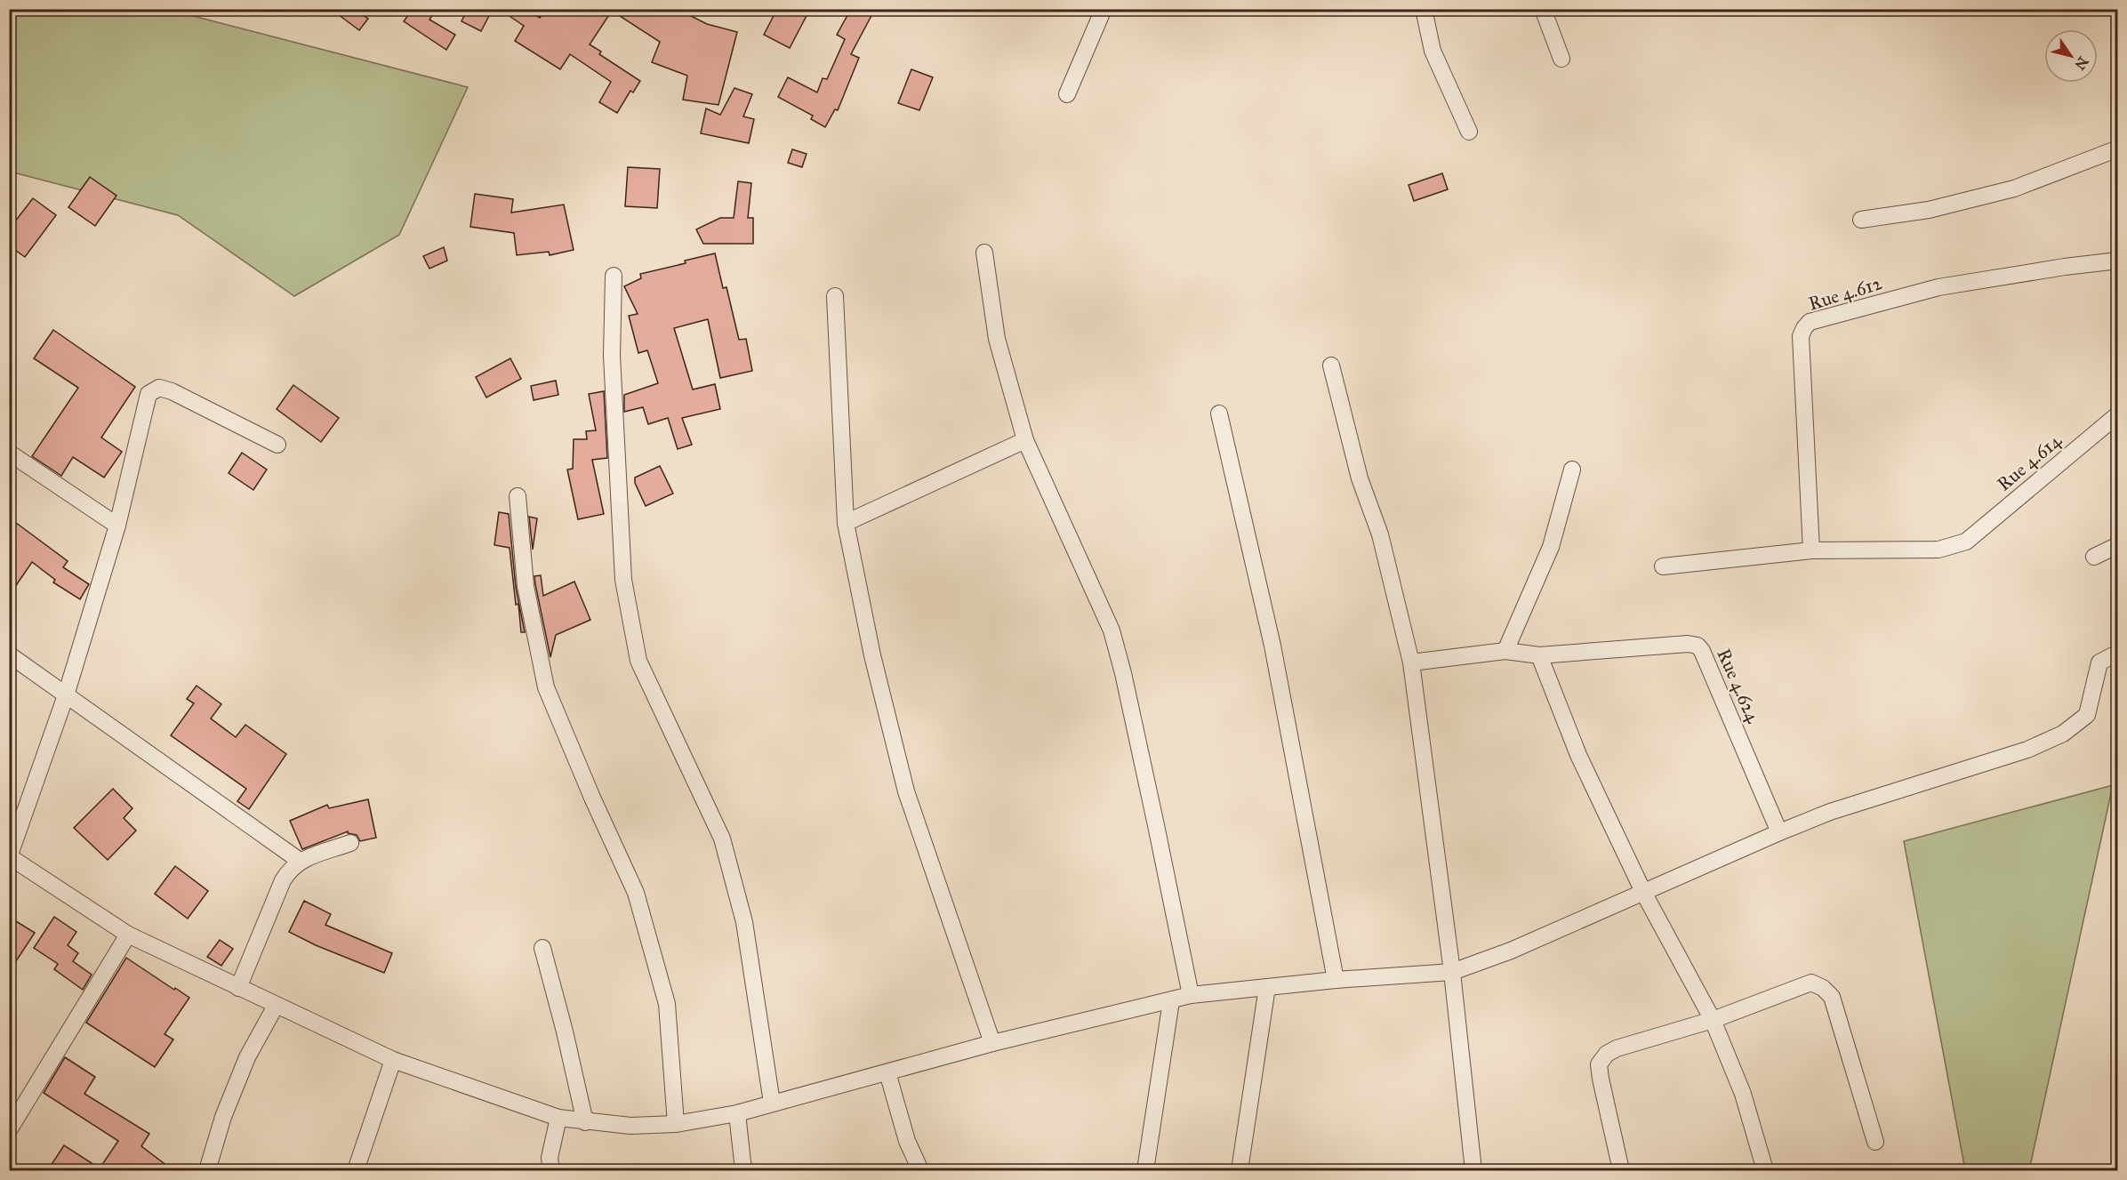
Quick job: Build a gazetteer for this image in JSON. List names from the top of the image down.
{
  "streets": {
    "street": ["Rue 4.612", "Rue 4.614", "Rue 4.624"]
  },
  "crossings": [
    ["Rue 4.612", "Rue 4.614"]
  ],
  "north": "bottom right"
}
